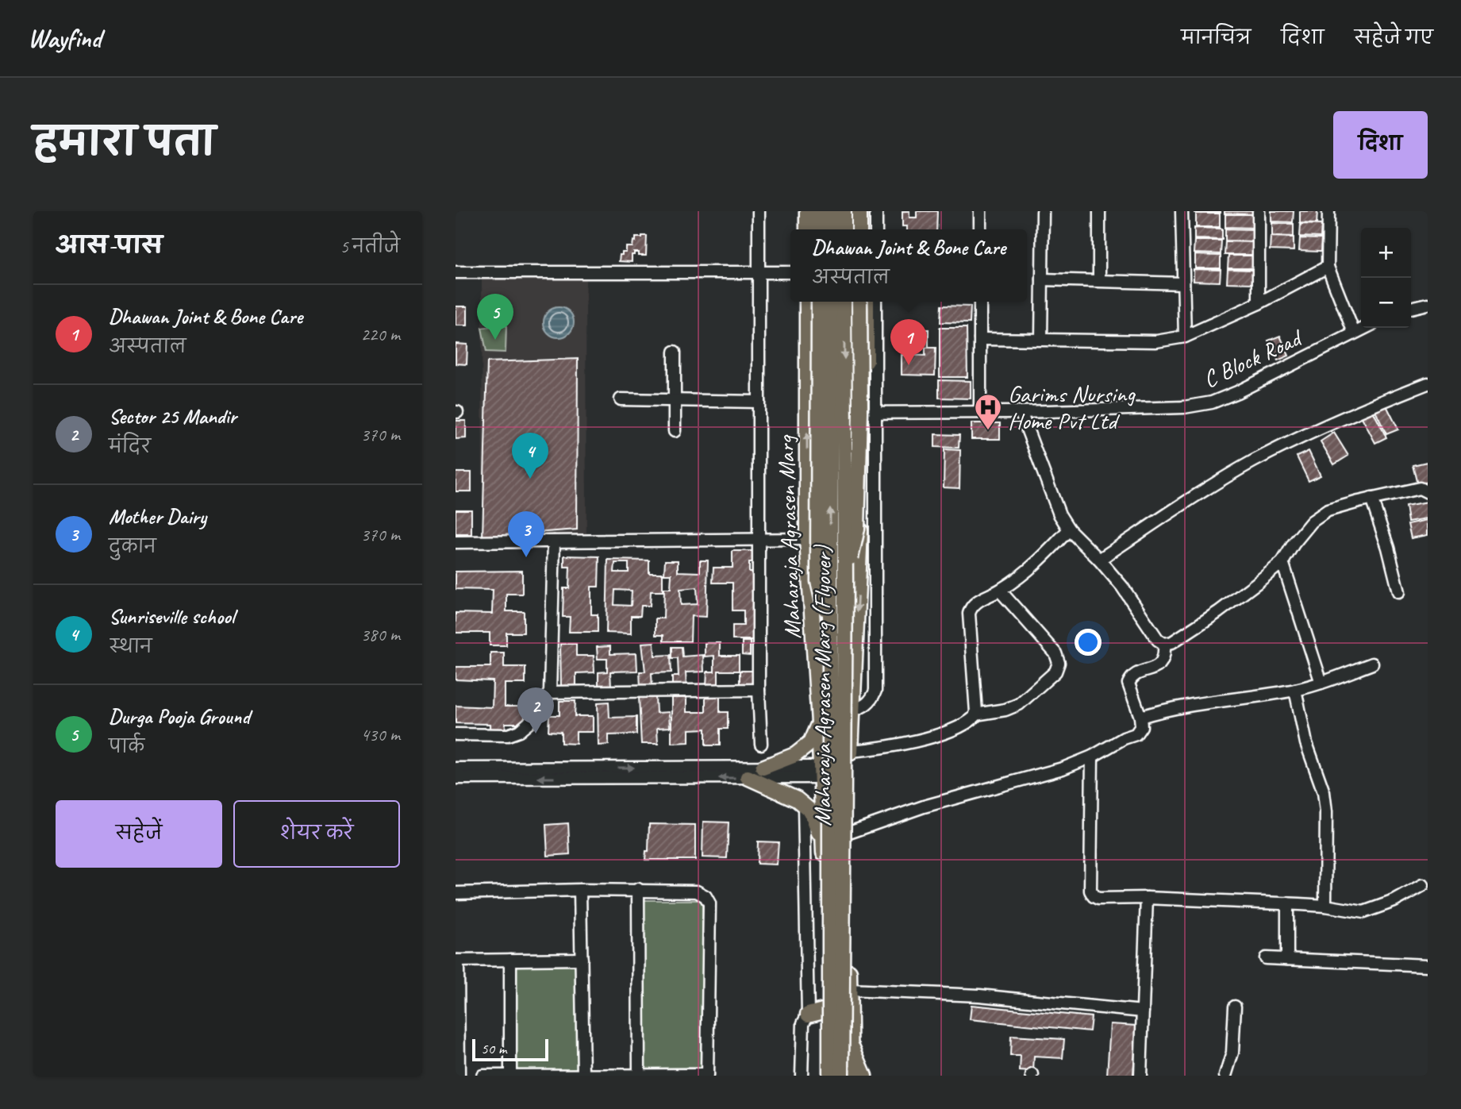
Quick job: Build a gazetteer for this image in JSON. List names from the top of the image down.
{
  "streets": {
    "main road": ["Maharaja Agrasen Marg", "Maharaja Agrasen Marg (Flyover)"],
    "street": ["C Block Road"]
  },
  "crossings": [
    ["C Block Road", "Maharaja Agrasen Marg"]
  ],
  "places": {
    "hospital": ["Garims Nursing Home Pvt Ltd"]
  },
  "scale_bar": "50 m",
  "page": {
    "header": "Wayfind",
    "nav": ["मानचित्र", "दिशा", "सहेजे गए"],
    "title": "हमारा पता",
    "buttons": [
      "दिशा",
      ["सहेजें", "शेयर करें"]
    ],
    "heading": ["आस-पास", "5 नतीजे"],
    "map_buttons": ["+", "−"],
    "popup": ["Dhawan Joint & Bone Care", "अस्पताल"],
    "list": [
      {
        "mark": "1",
        "name": "Dhawan Joint & Bone Care",
        "note": "अस्पताल",
        "value": "220 m"
      },
      {
        "mark": "2",
        "name": "Sector 25 Mandir",
        "note": "मंदिर",
        "value": "370 m"
      },
      {
        "mark": "3",
        "name": "Mother Dairy",
        "note": "दुकान",
        "value": "370 m"
      },
      {
        "mark": "4",
        "name": "Sunriseville school",
        "note": "स्थान",
        "value": "380 m"
      },
      {
        "mark": "5",
        "name": "Durga Pooja Ground",
        "note": "पार्क",
        "value": "430 m"
      }
    ],
    "pins": [
      "5",
      "1",
      "4",
      "3",
      "2"
    ],
    "scale": "50 m"
  }
}
